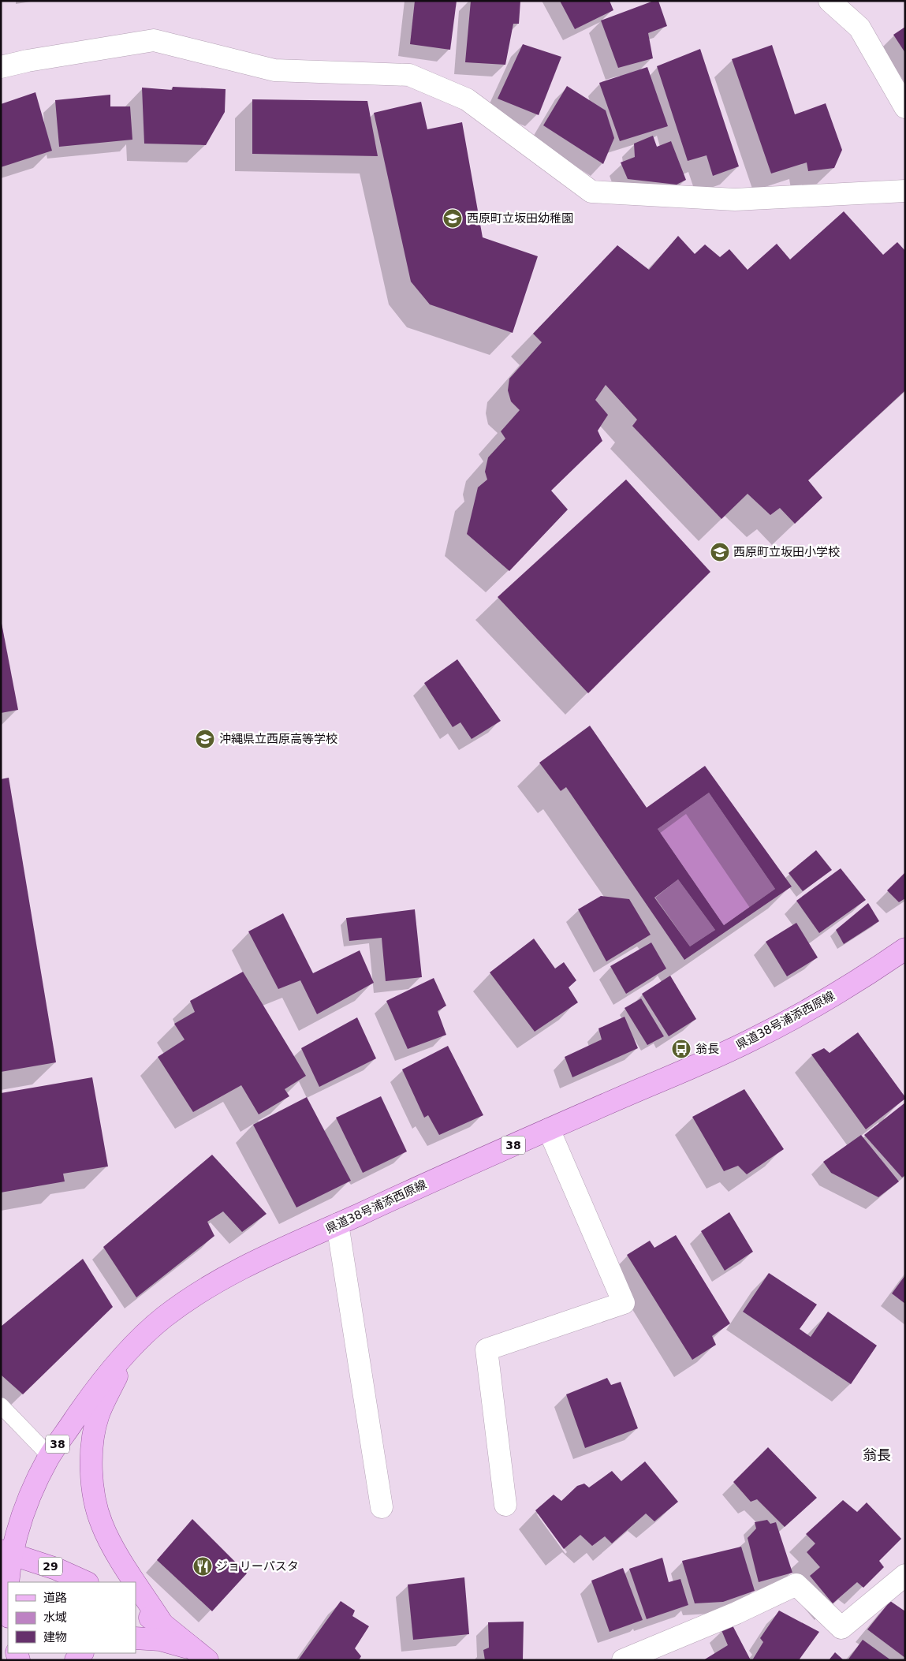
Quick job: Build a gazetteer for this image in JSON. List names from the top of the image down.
{
  "streets": {
    "main road": ["県道38号浦添西原線", "38", "29"]
  },
  "crossings": [
    ["県道38号浦添西原線", "29"]
  ],
  "districts": ["翁長"],
  "places": {
    "school or university": ["西原町立坂田幼稚園", "西原町立坂田小学校", "沖縄県立西原高等学校"],
    "bus stop": ["翁長"],
    "restaurant": ["ジョリーパスタ"]
  },
  "legend": ["道路", "水域", "建物"]
}
